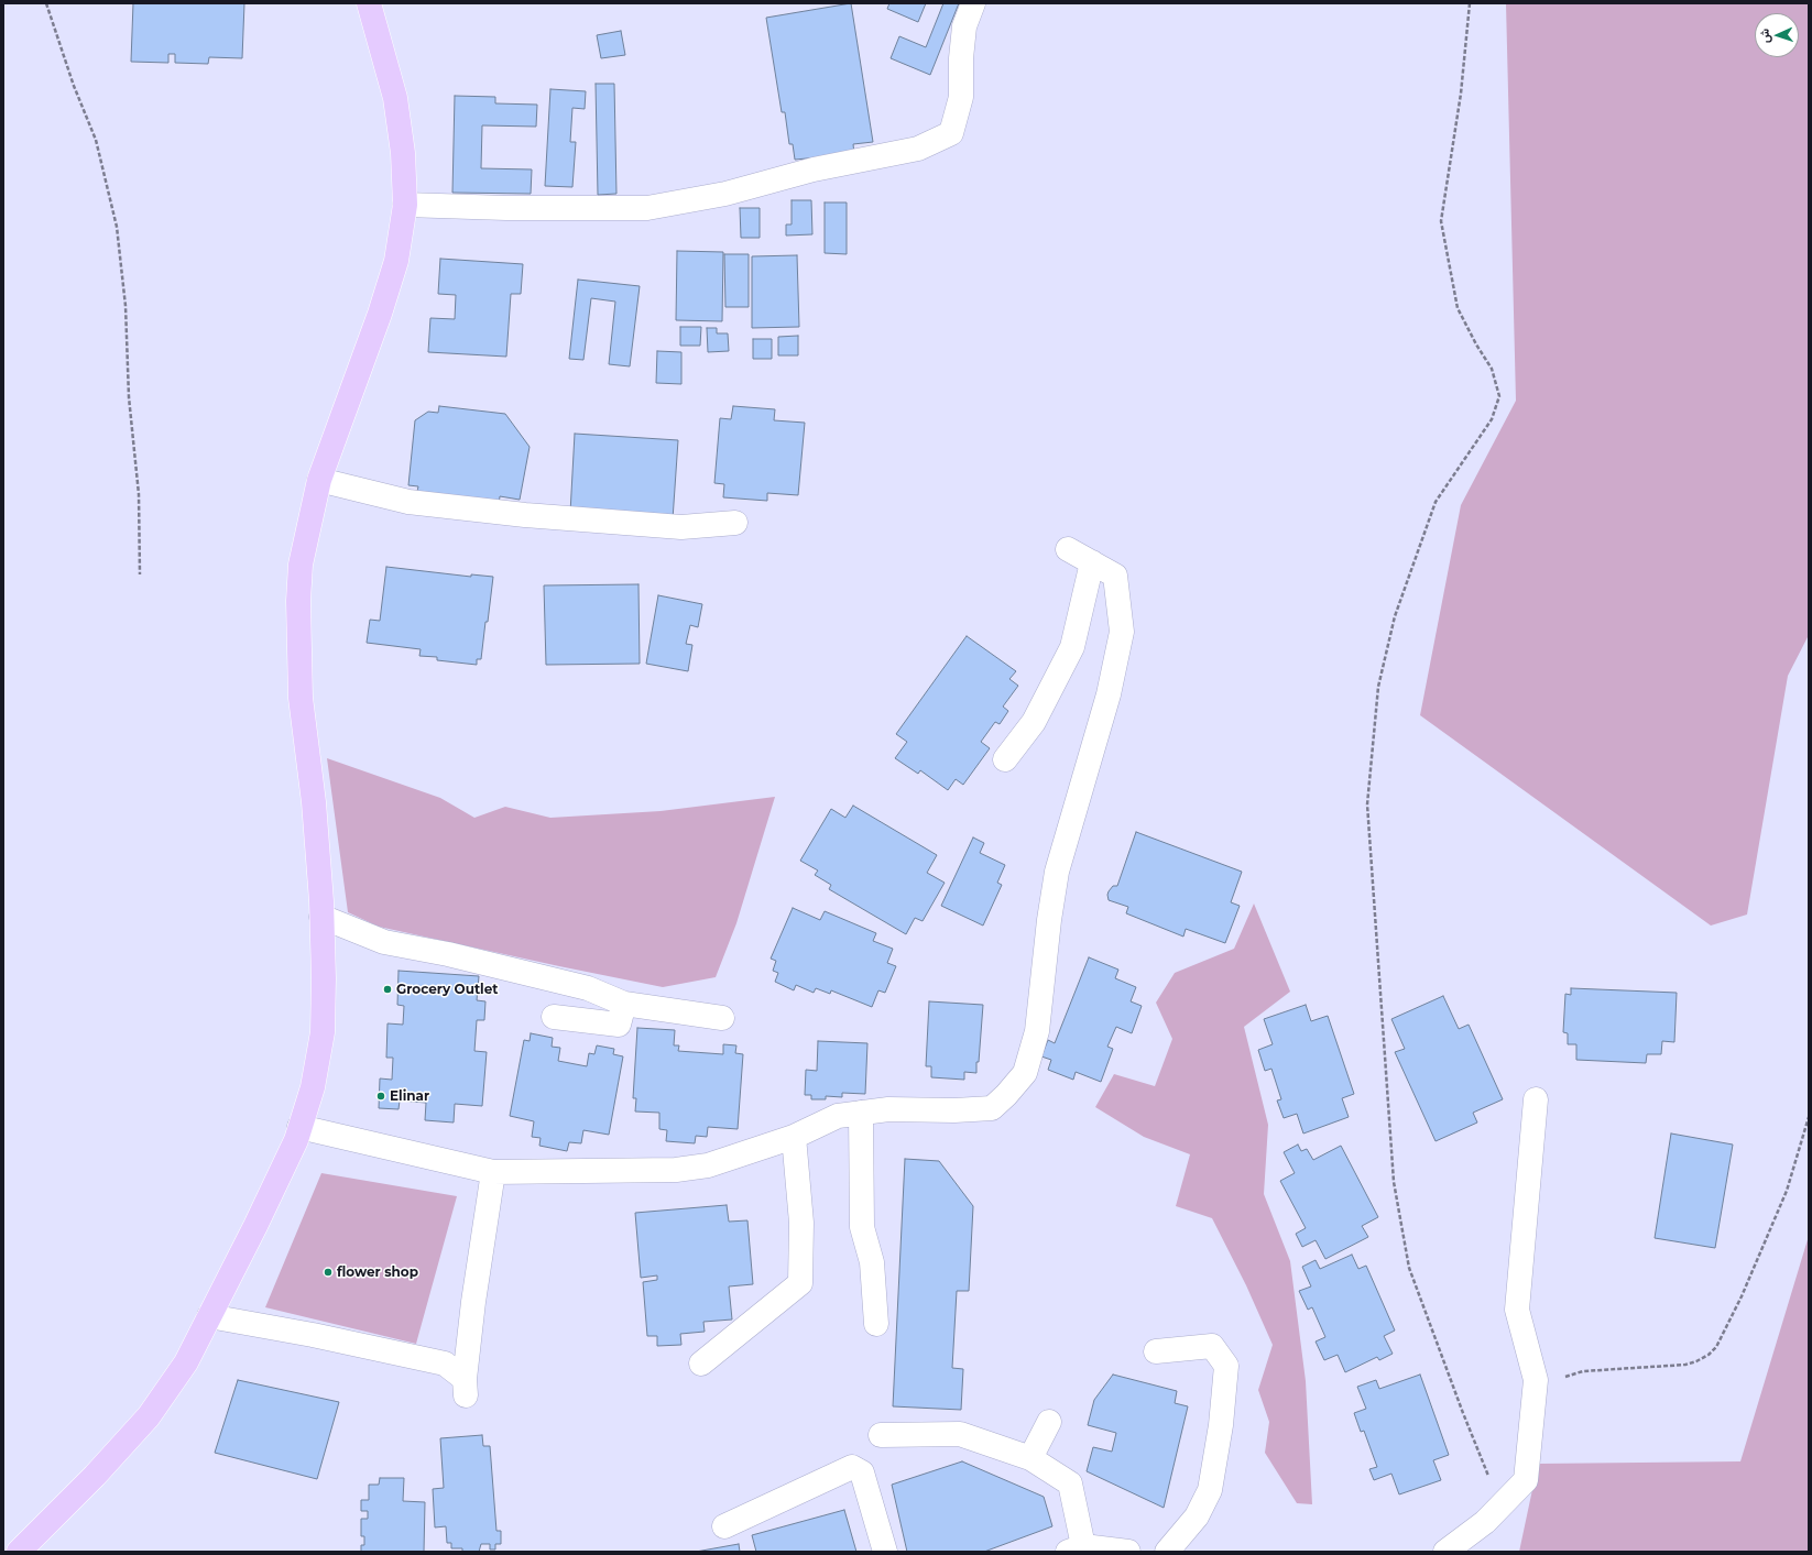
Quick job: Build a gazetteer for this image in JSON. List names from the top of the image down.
{
  "places": ["Grocery Outlet", "Elinar", "flower shop"],
  "north": "left"
}
